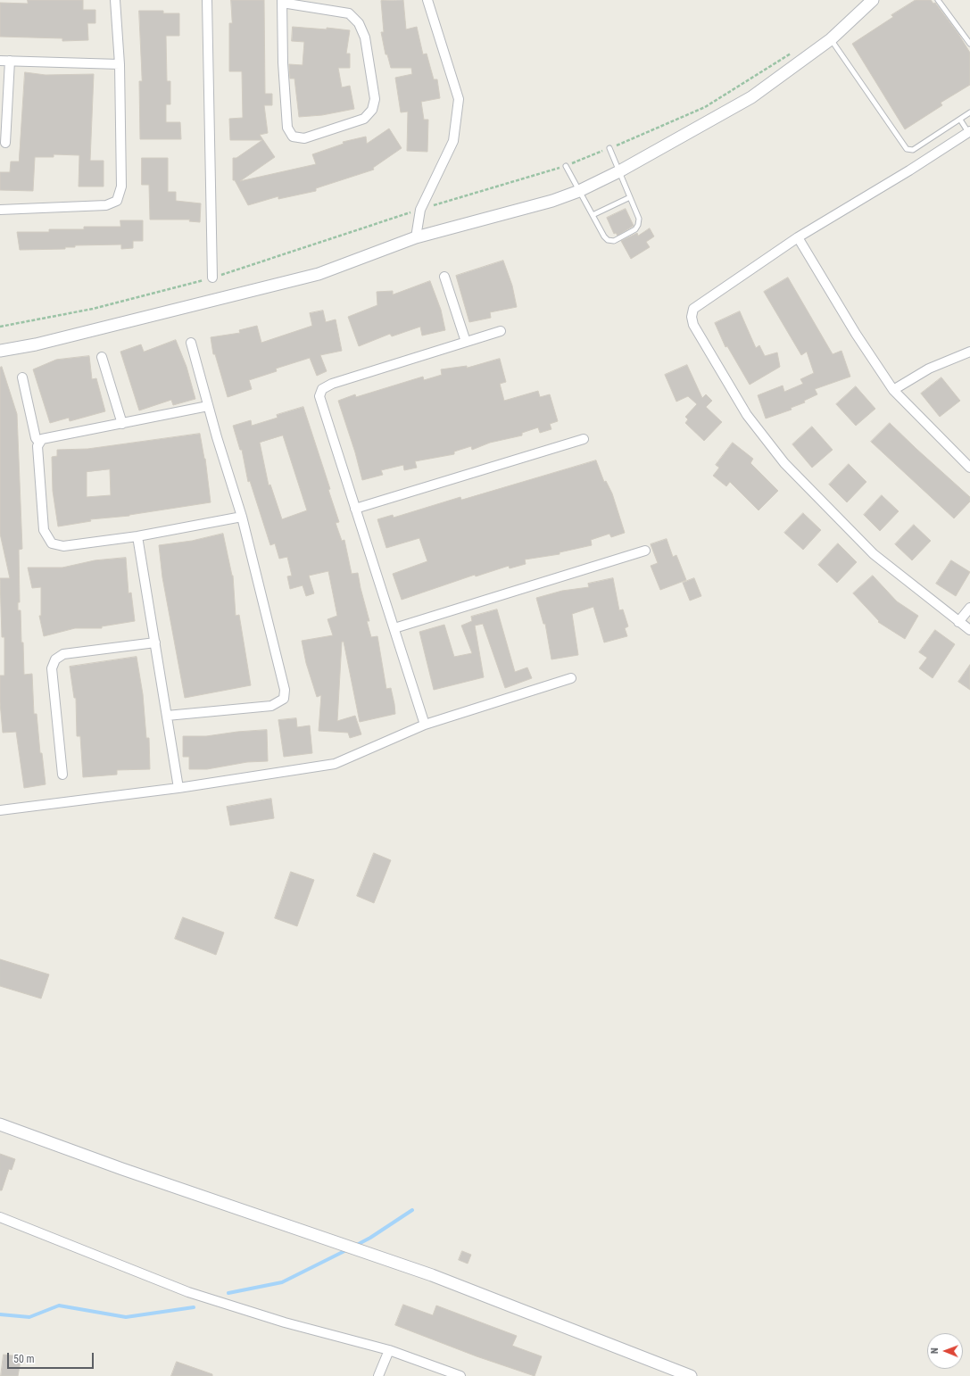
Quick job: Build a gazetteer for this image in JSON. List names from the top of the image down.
{
  "scale_bar": "50 m",
  "north": "left"
}
